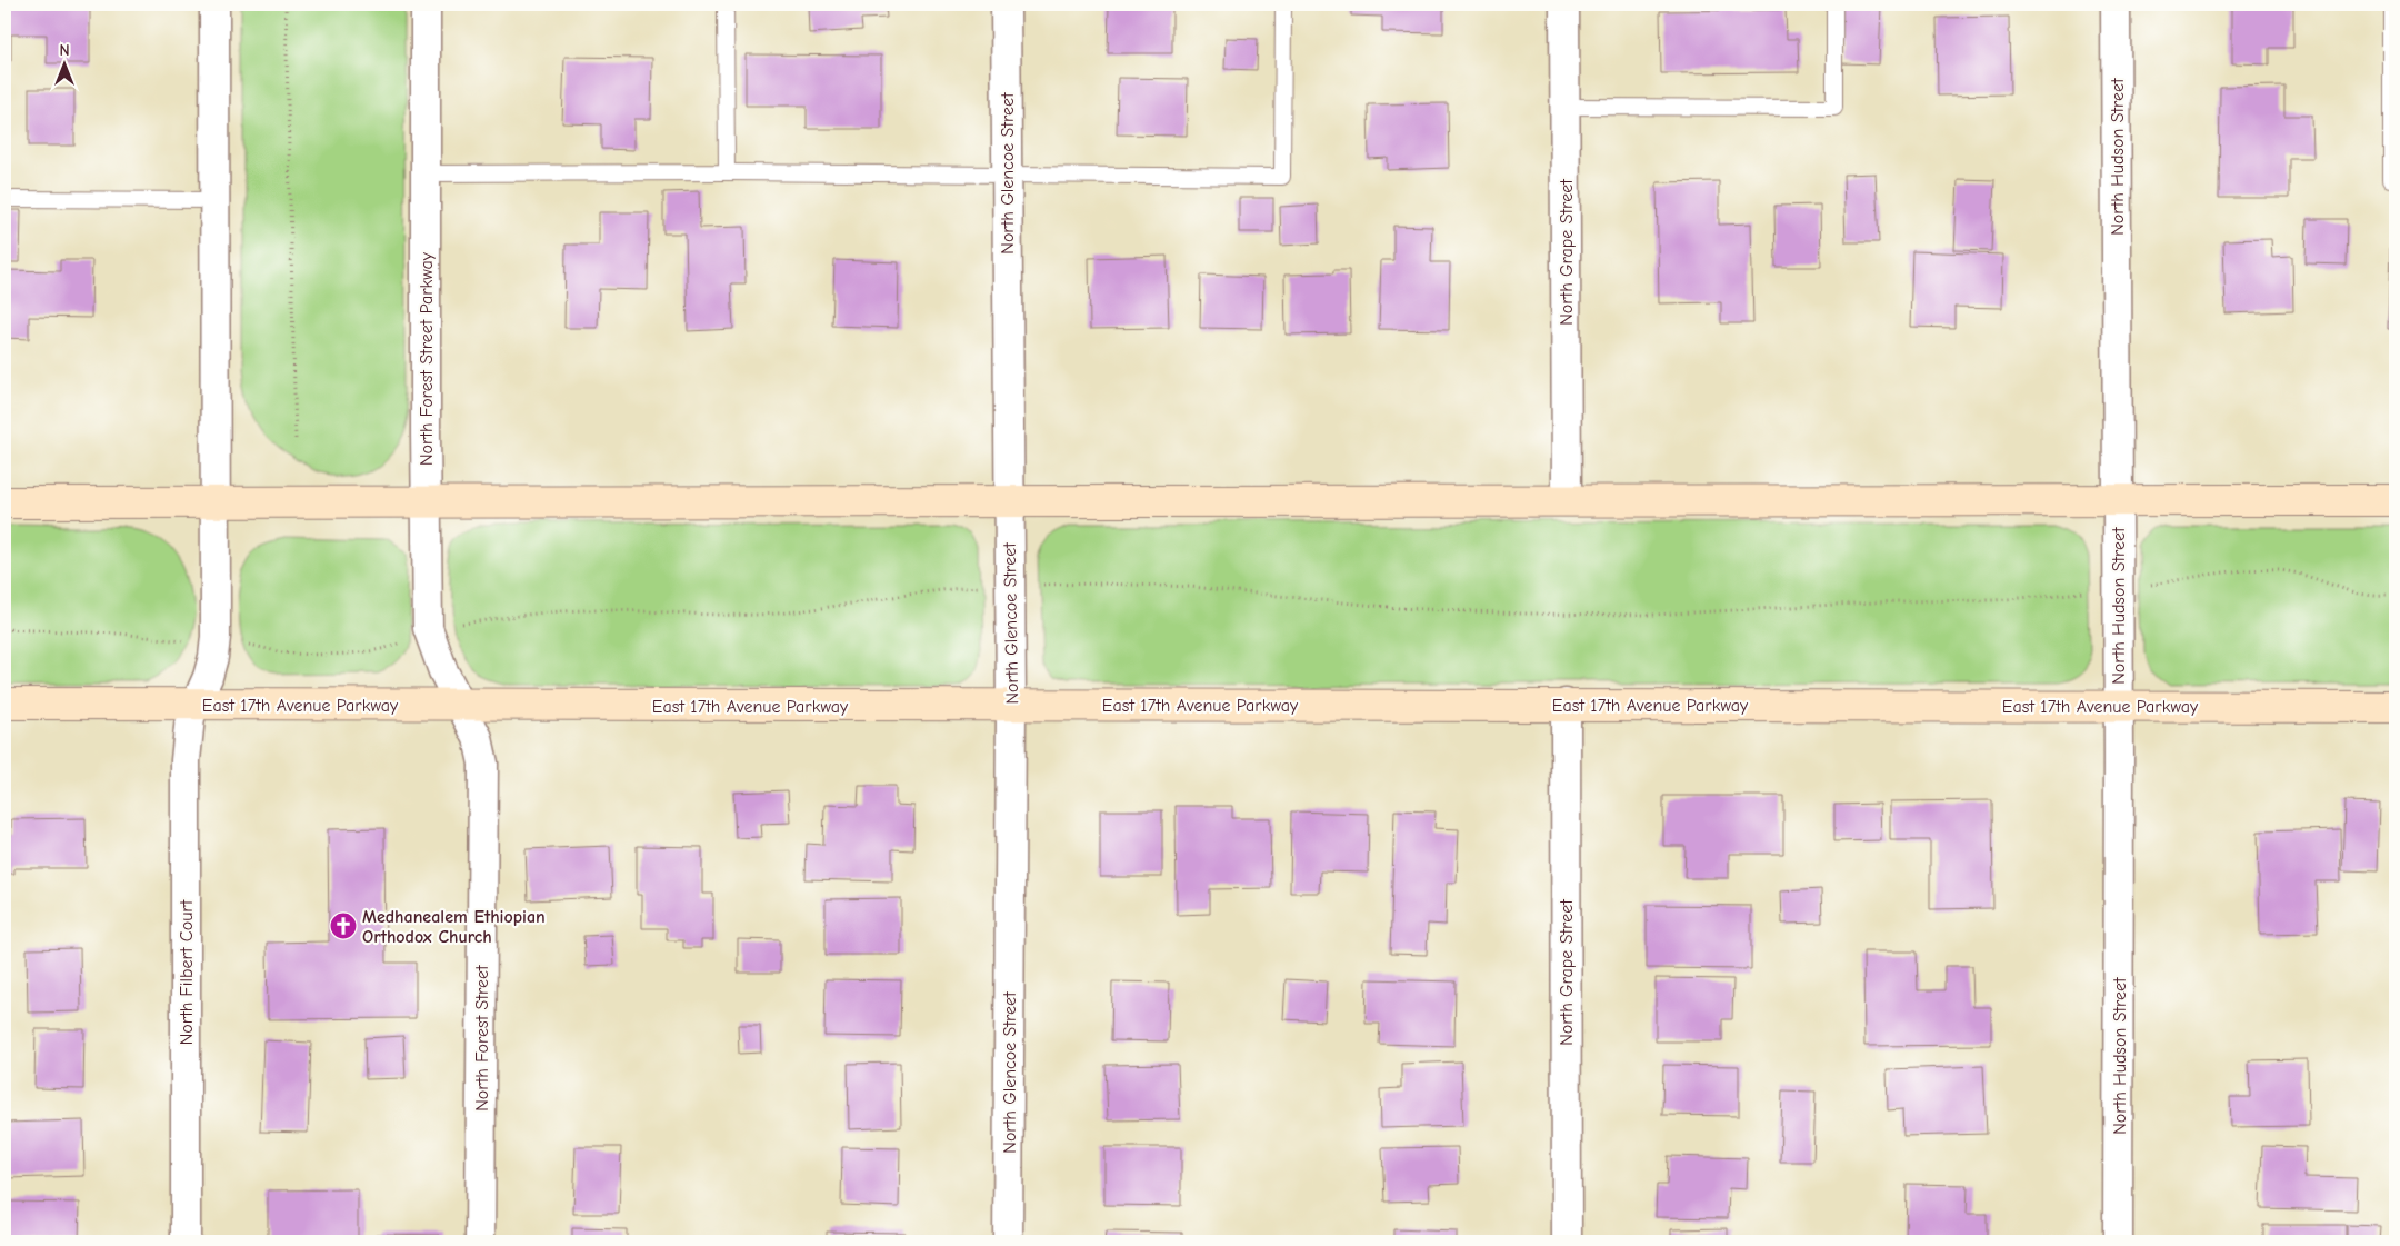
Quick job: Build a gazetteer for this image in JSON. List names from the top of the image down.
{
  "streets": {
    "main road": ["East 17th Avenue Parkway"],
    "street": [
      "North Hudson Street",
      "North Glencoe Street",
      "North Grape Street",
      "North Forest Street Parkway",
      "North Filbert Court",
      "North Forest Street"
    ]
  },
  "crossings": [
    ["North Hudson Street", "East 17th Avenue Parkway"],
    ["North Glencoe Street", "East 17th Avenue Parkway"],
    ["North Grape Street", "East 17th Avenue Parkway"],
    ["North Forest Street Parkway", "East 17th Avenue Parkway"],
    ["North Forest Street Parkway", "North Forest Street"],
    ["East 17th Avenue Parkway", "North Filbert Court"],
    ["East 17th Avenue Parkway", "North Forest Street"]
  ],
  "places": {
    "church": ["Medhanealem Ethiopian Orthodox Church"]
  },
  "north": "top"
}
